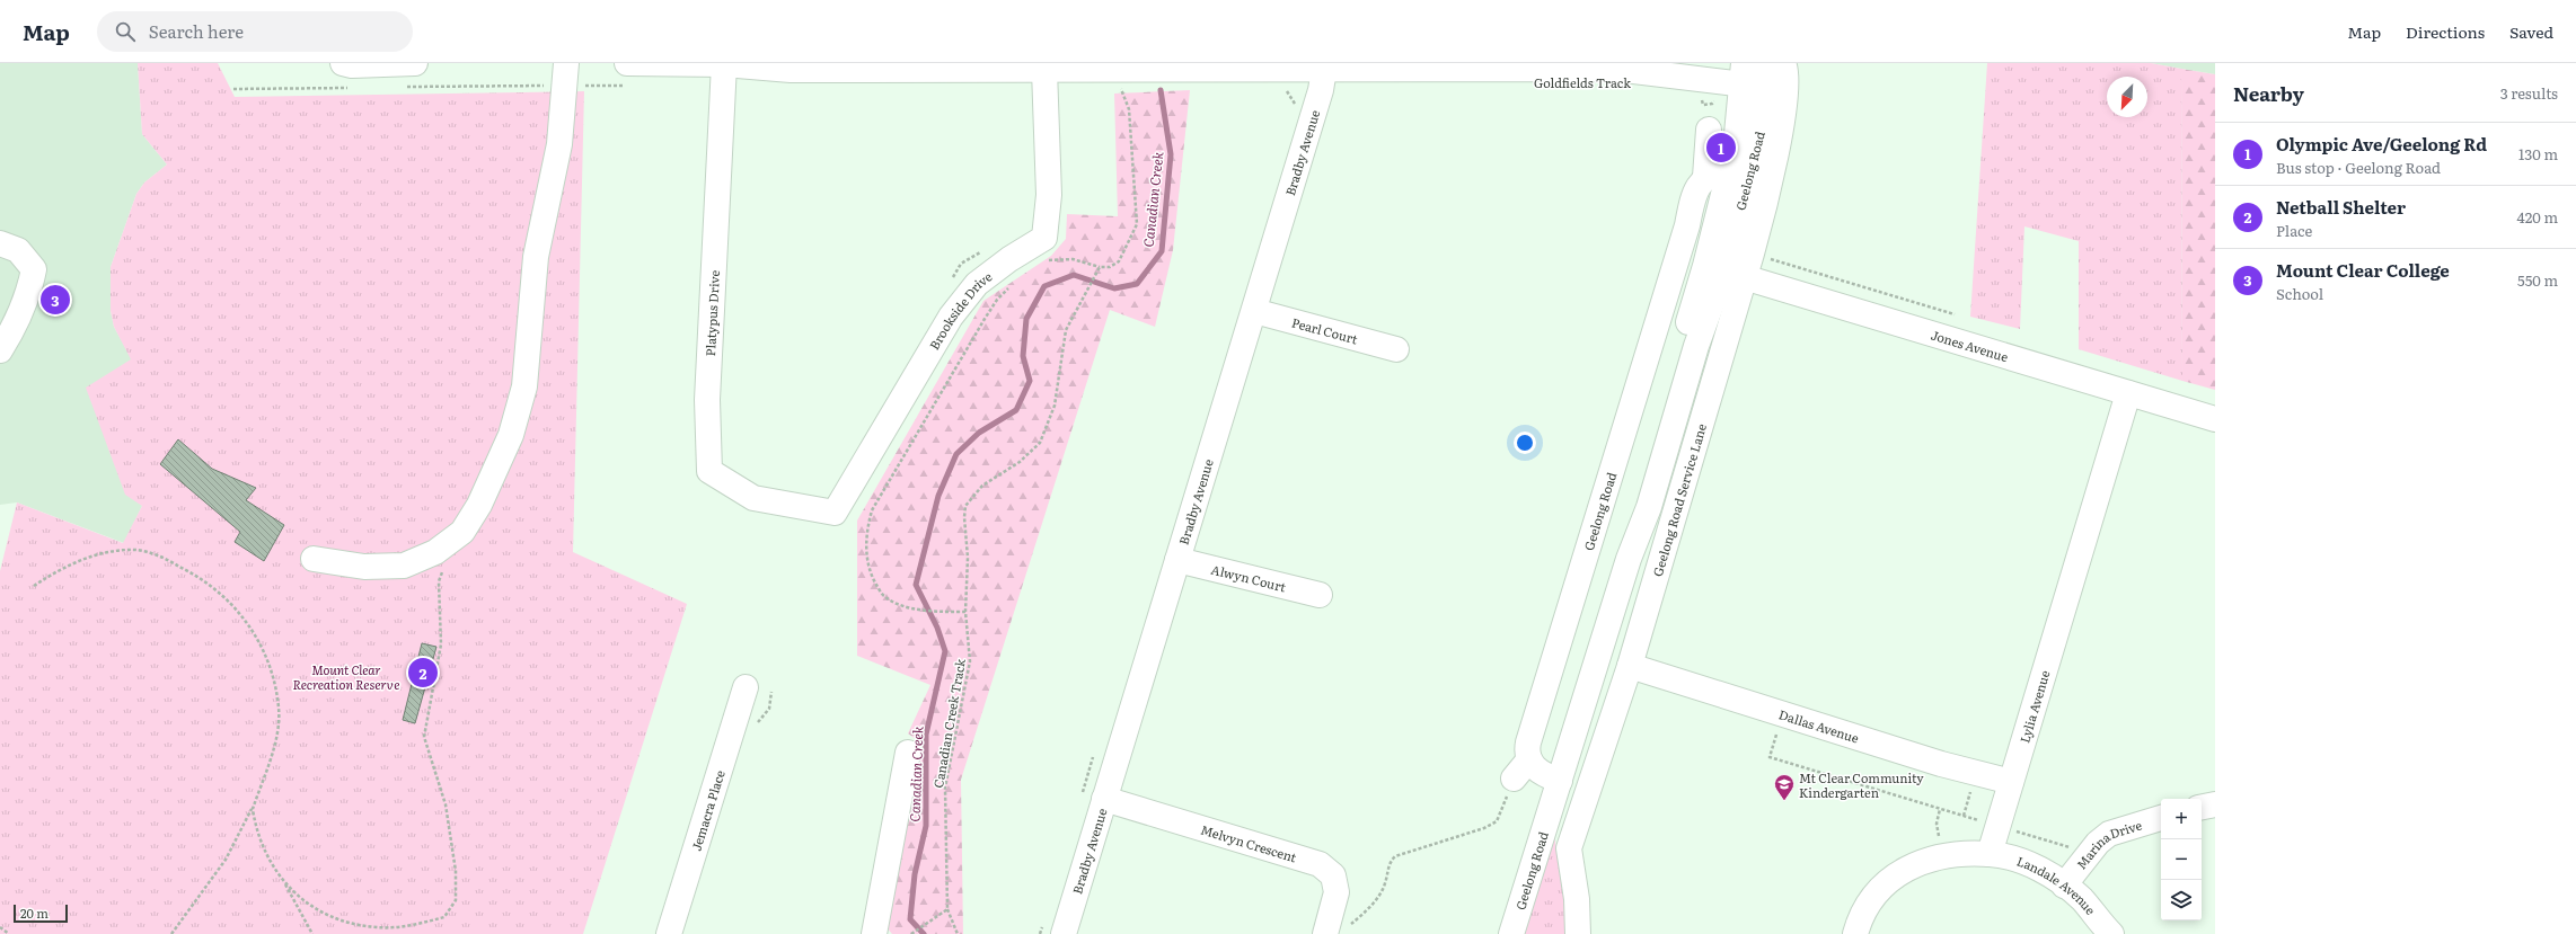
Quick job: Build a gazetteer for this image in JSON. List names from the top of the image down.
{
  "streets": {
    "street": [
      "Bradby Avenue",
      "Geelong Road",
      "Brookside Drive",
      "Platypus Drive",
      "Pearl Court",
      "Jones Avenue",
      "Geelong Road Service Lane",
      "Alwyn Court",
      "Lylia Avenue",
      "Dallas Avenue",
      "Jemacra Place",
      "Melvyn Crescent",
      "Marina Drive",
      "Landale Avenue"
    ],
    "path": ["Canadian Creek Track"]
  },
  "crossings": [
    ["Bradby Avenue", "Pearl Court"],
    ["Bradby Avenue", "Alwyn Court"],
    ["Bradby Avenue", "Melvyn Crescent"],
    ["Geelong Road", "Jones Avenue"],
    ["Geelong Road", "Geelong Road Service Lane"],
    ["Brookside Drive", "Platypus Drive"],
    ["Jones Avenue", "Geelong Road Service Lane"],
    ["Jones Avenue", "Lylia Avenue"],
    ["Geelong Road Service Lane", "Dallas Avenue"],
    ["Lylia Avenue", "Dallas Avenue"],
    ["Lylia Avenue", "Landale Avenue"],
    ["Marina Drive", "Landale Avenue"]
  ],
  "water": ["Canadian Creek"],
  "parks": ["Mount Clear Recreation Reserve"],
  "places": {
    "school or university": ["Mt Clear Community Kindergarten"]
  },
  "scale_bar": "20 m",
  "north": "bottom left",
  "page": {
    "header": "Map",
    "search": "Search here",
    "nav": ["Map", "Directions", "Saved"],
    "heading": ["Nearby", "3 results"],
    "list": [
      {
        "mark": "1",
        "name": "Olympic Ave/Geelong Rd",
        "note": "Bus stop · Geelong Road",
        "value": "130 m"
      },
      {
        "mark": "2",
        "name": "Netball Shelter",
        "note": "Place",
        "value": "420 m"
      },
      {
        "mark": "3",
        "name": "Mount Clear College",
        "note": "School",
        "value": "550 m"
      }
    ],
    "pins": ["1", "3", "2"],
    "map_buttons": ["+", "−"],
    "scale": "20 m"
  }
}
